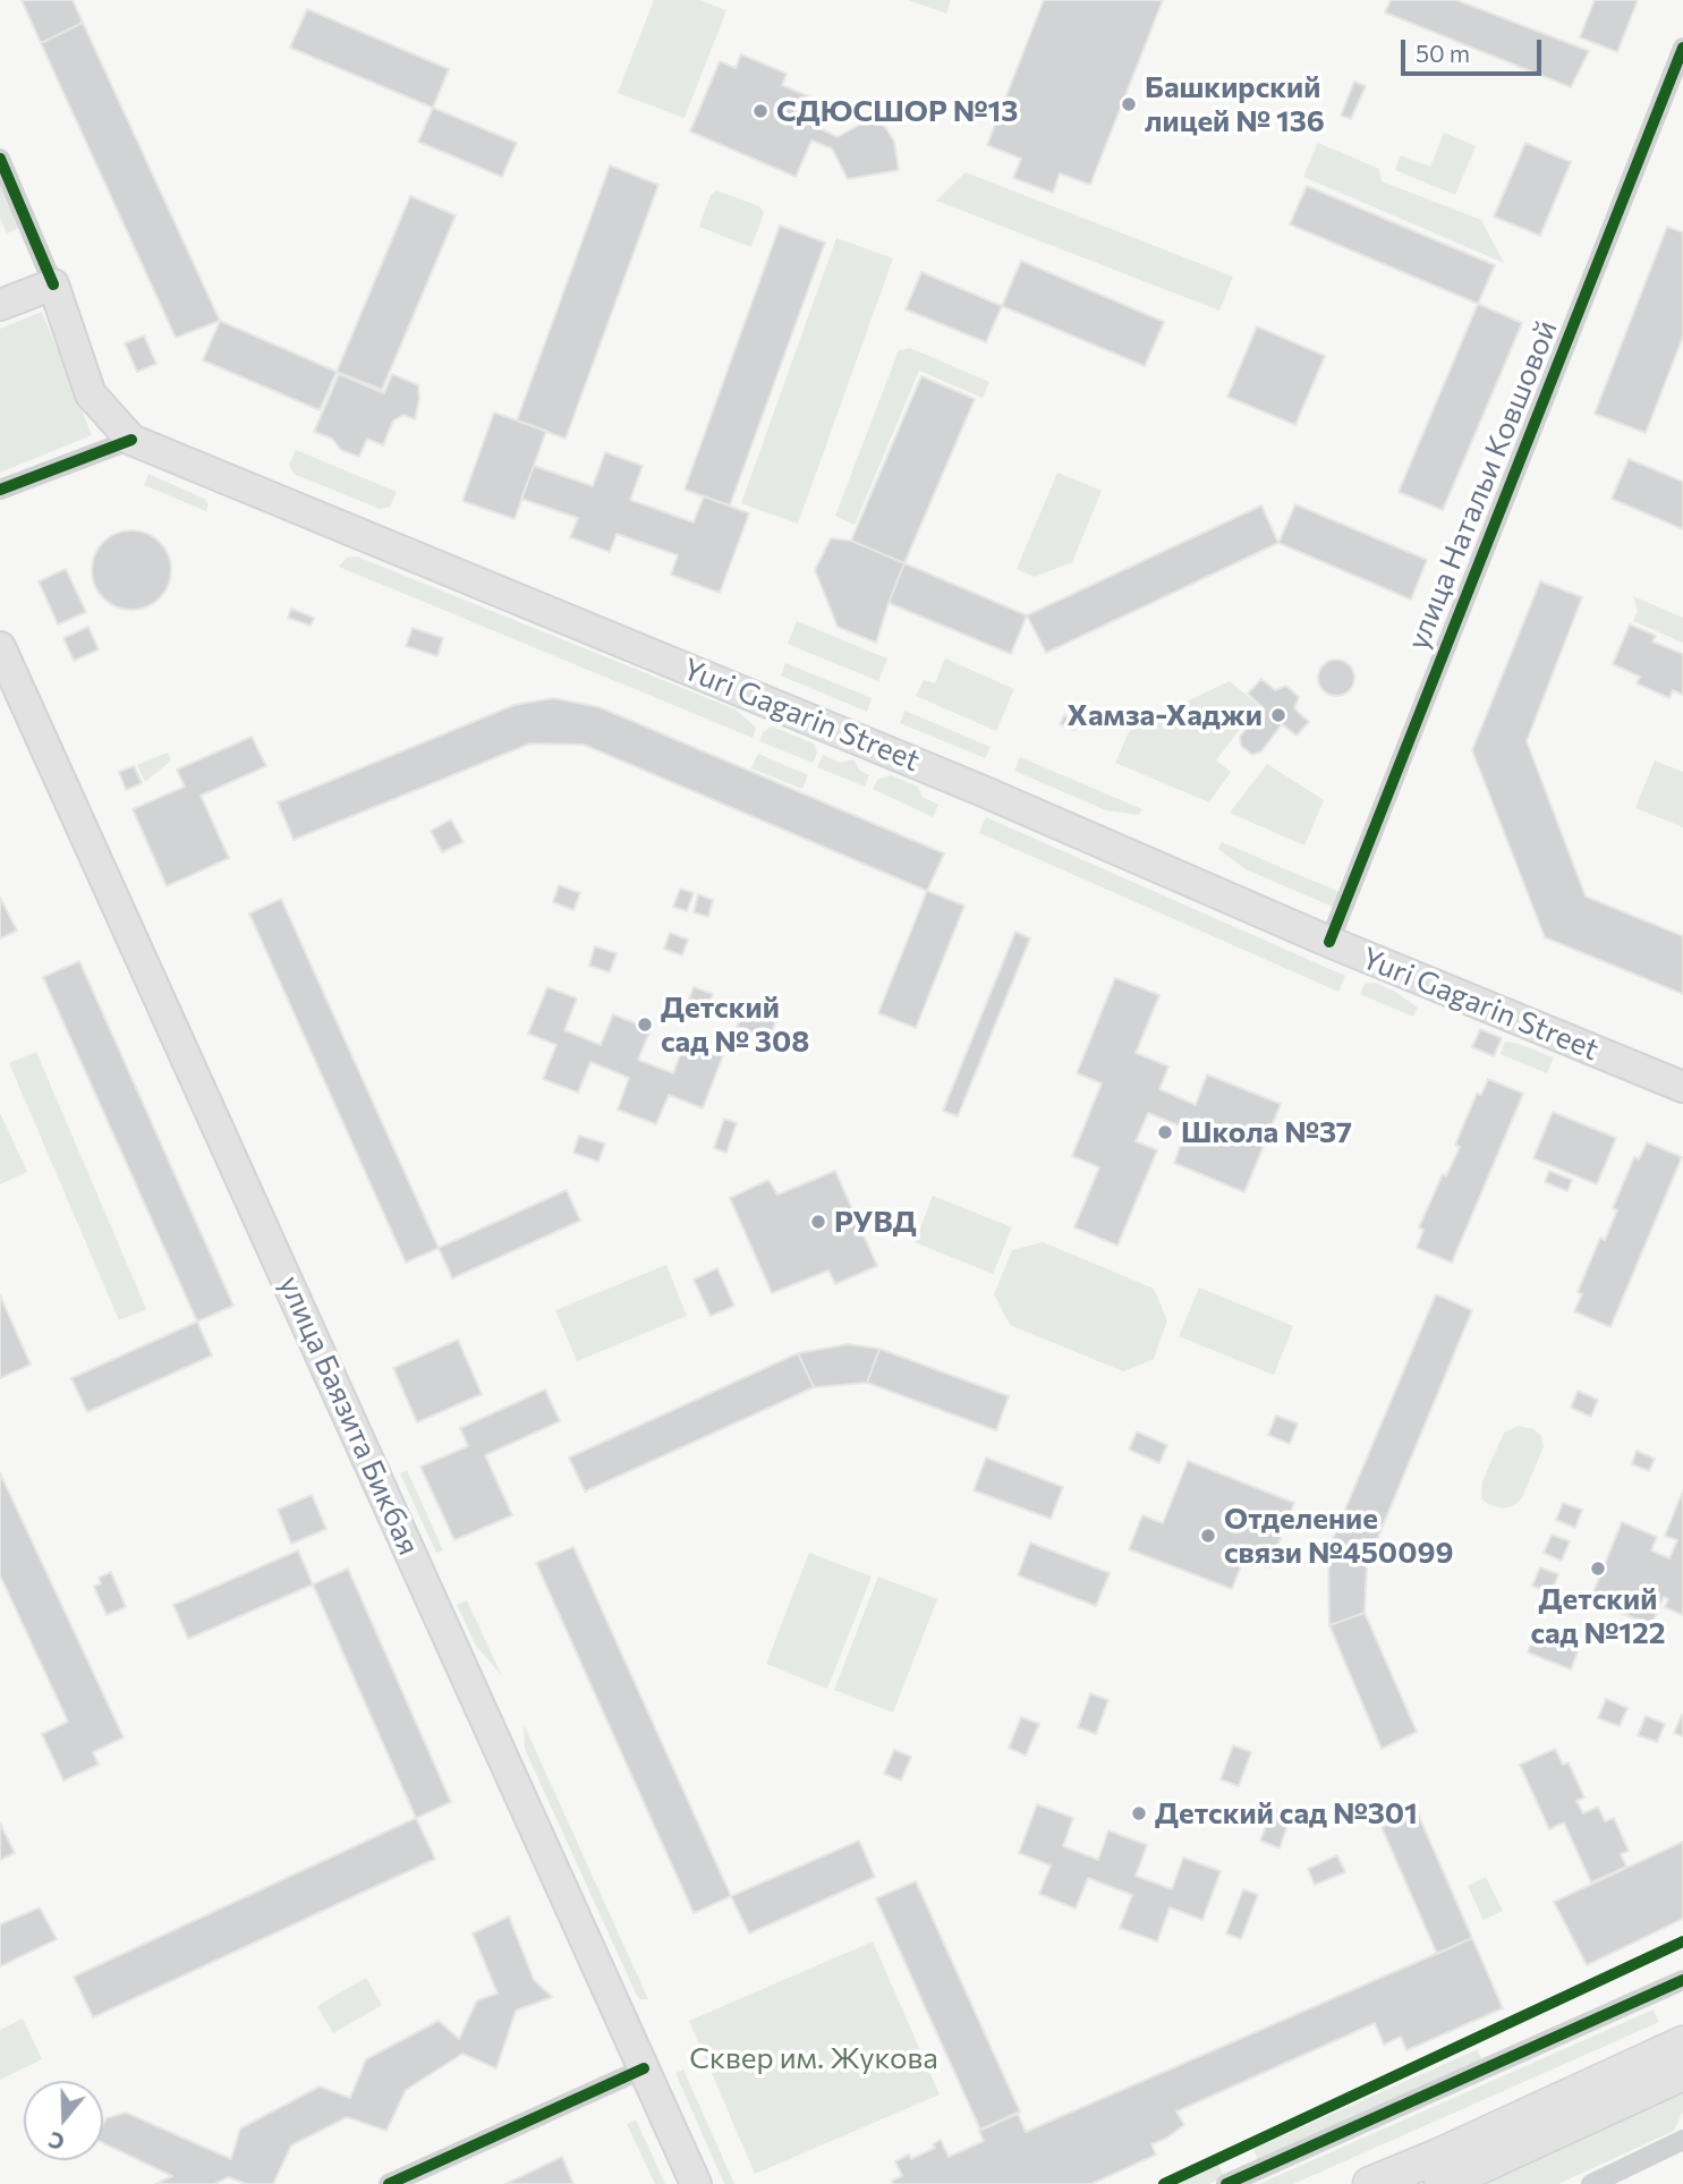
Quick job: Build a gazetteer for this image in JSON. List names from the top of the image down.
{
  "streets": {
    "main road": ["Yuri Gagarin Street", "улица Баязита Бикбая"],
    "street": ["улица Натальи Ковшовой"]
  },
  "crossings": [
    ["улица Натальи Ковшовой", "Yuri Gagarin Street"]
  ],
  "parks": ["Сквер им. Жукова"],
  "places": [
    "Башкирский лицей № 136",
    "СДЮСШОР №13",
    "Хамза-Хаджи",
    "Детский сад № 308",
    "Школа №37",
    "РУВД",
    "Отделение связи №450099",
    "Детский сад №122",
    "Детский сад №301"
  ],
  "scale_bar": "50 m",
  "north": "bottom"
}
